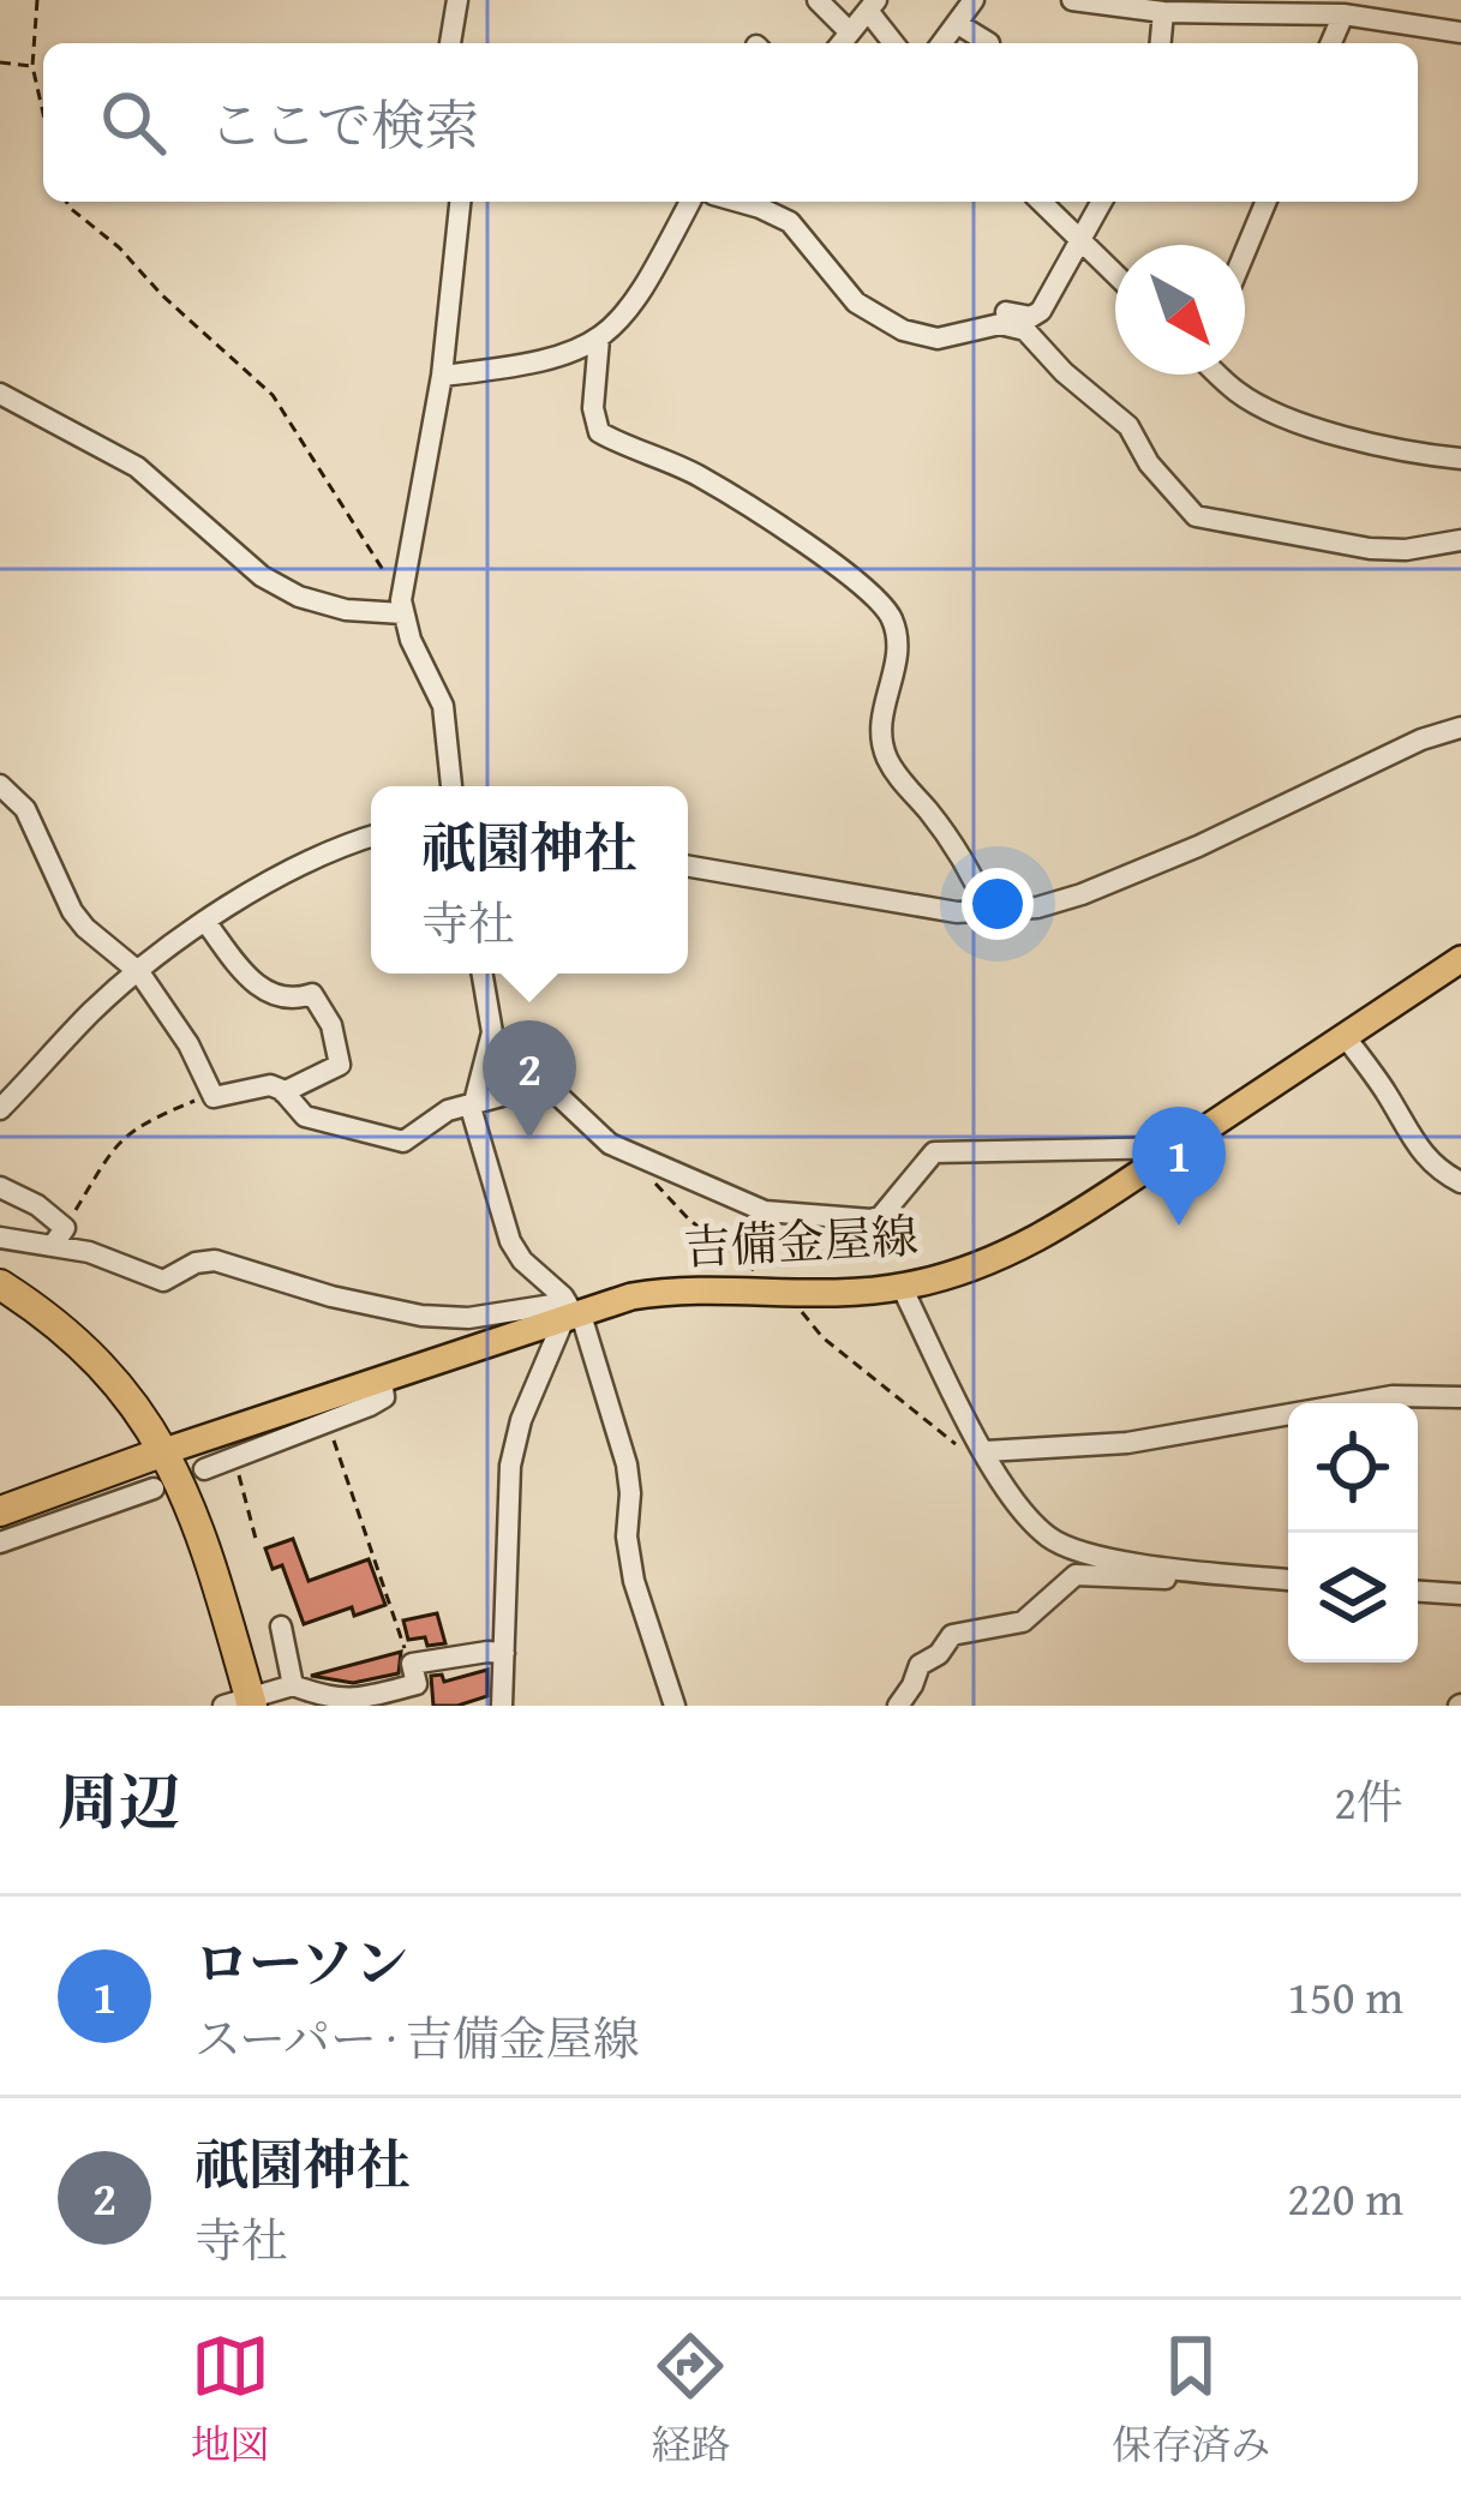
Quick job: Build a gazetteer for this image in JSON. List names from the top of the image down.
{
  "streets": {
    "main road": ["吉備金屋線"]
  },
  "north": "bottom right",
  "page": {
    "search": "ここで検索",
    "popup": ["祇園神社", "寺社"],
    "pins": ["2", "1"],
    "heading": ["周辺", "2件"],
    "list": [
      {
        "mark": "1",
        "name": "ローソン",
        "note": "スーパー · 吉備金屋線",
        "value": "150 m"
      },
      {
        "mark": "2",
        "name": "祇園神社",
        "note": "寺社",
        "value": "220 m"
      }
    ],
    "nav": ["地図", "経路", "保存済み"]
  }
}
